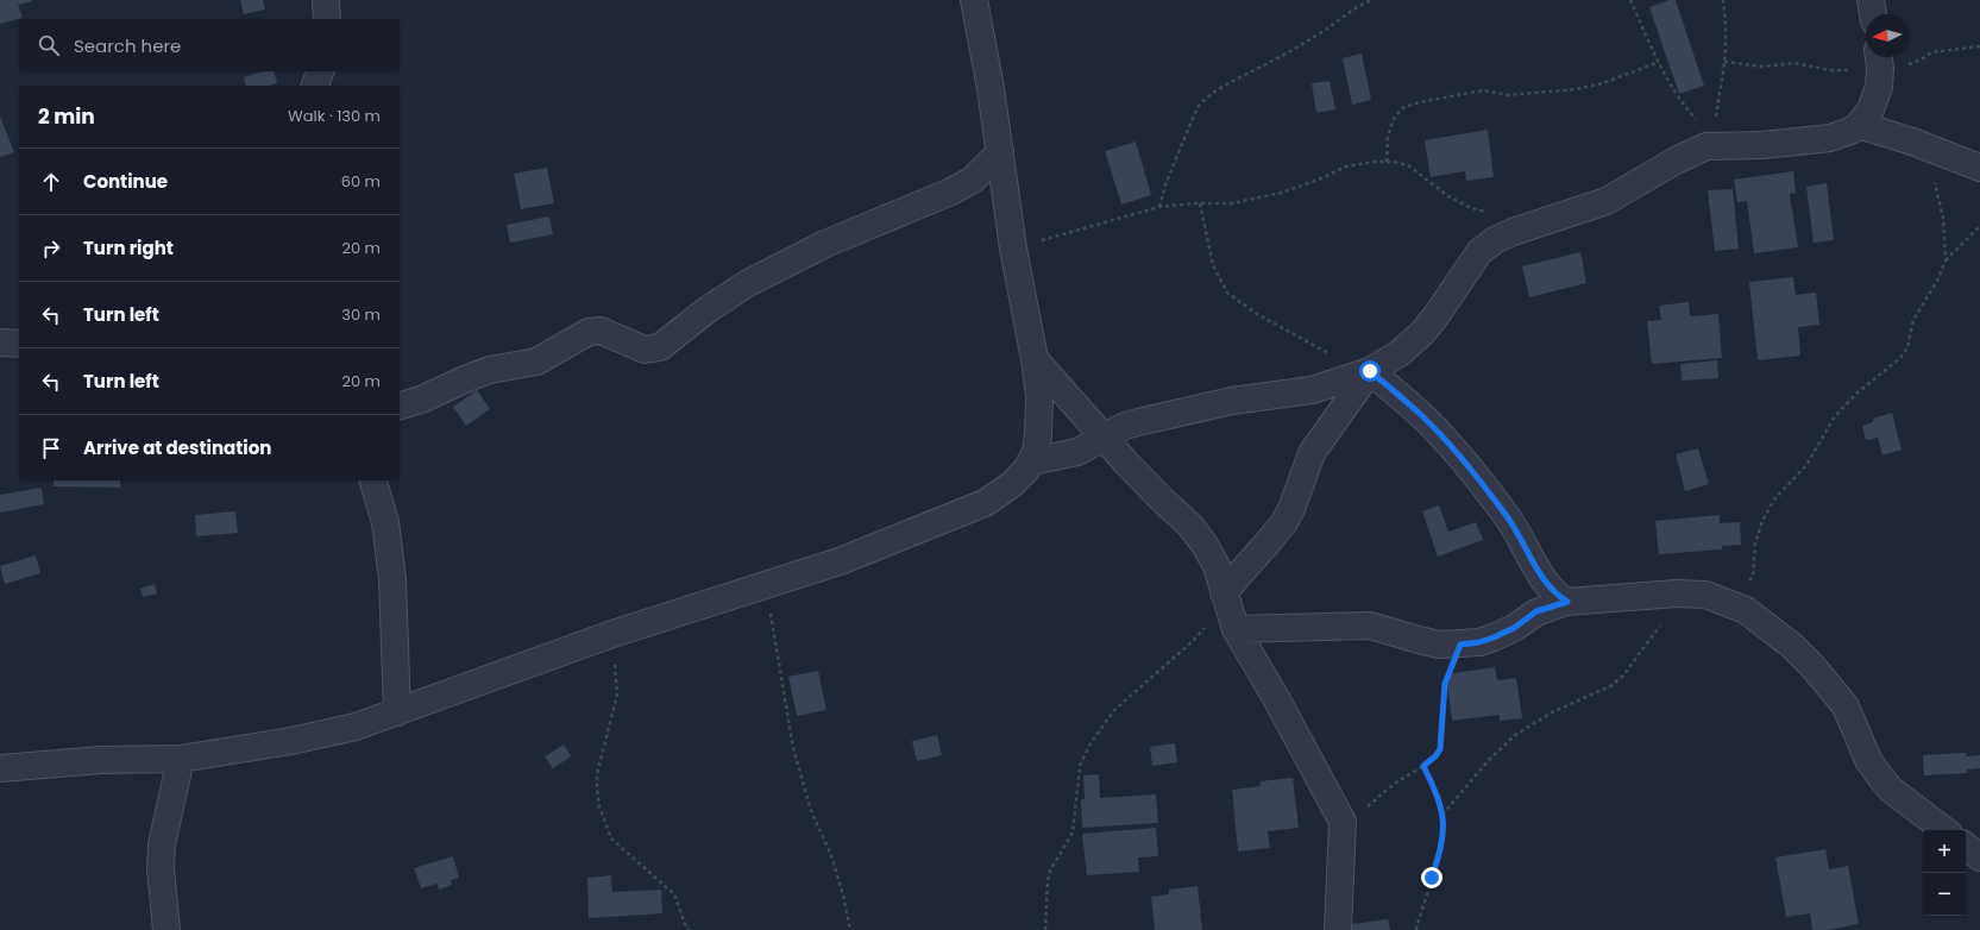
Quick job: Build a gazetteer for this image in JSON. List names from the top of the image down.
{
  "north": "left",
  "page": {
    "search": "Search here",
    "heading": ["2 min", "Walk · 130 m"],
    "list": [
      ["Continue", "60 m"],
      ["Turn right", "20 m"],
      ["Turn left", "30 m"],
      ["Turn left", "20 m"],
      "Arrive at destination"
    ],
    "map_buttons": ["+", "−"]
  }
}
